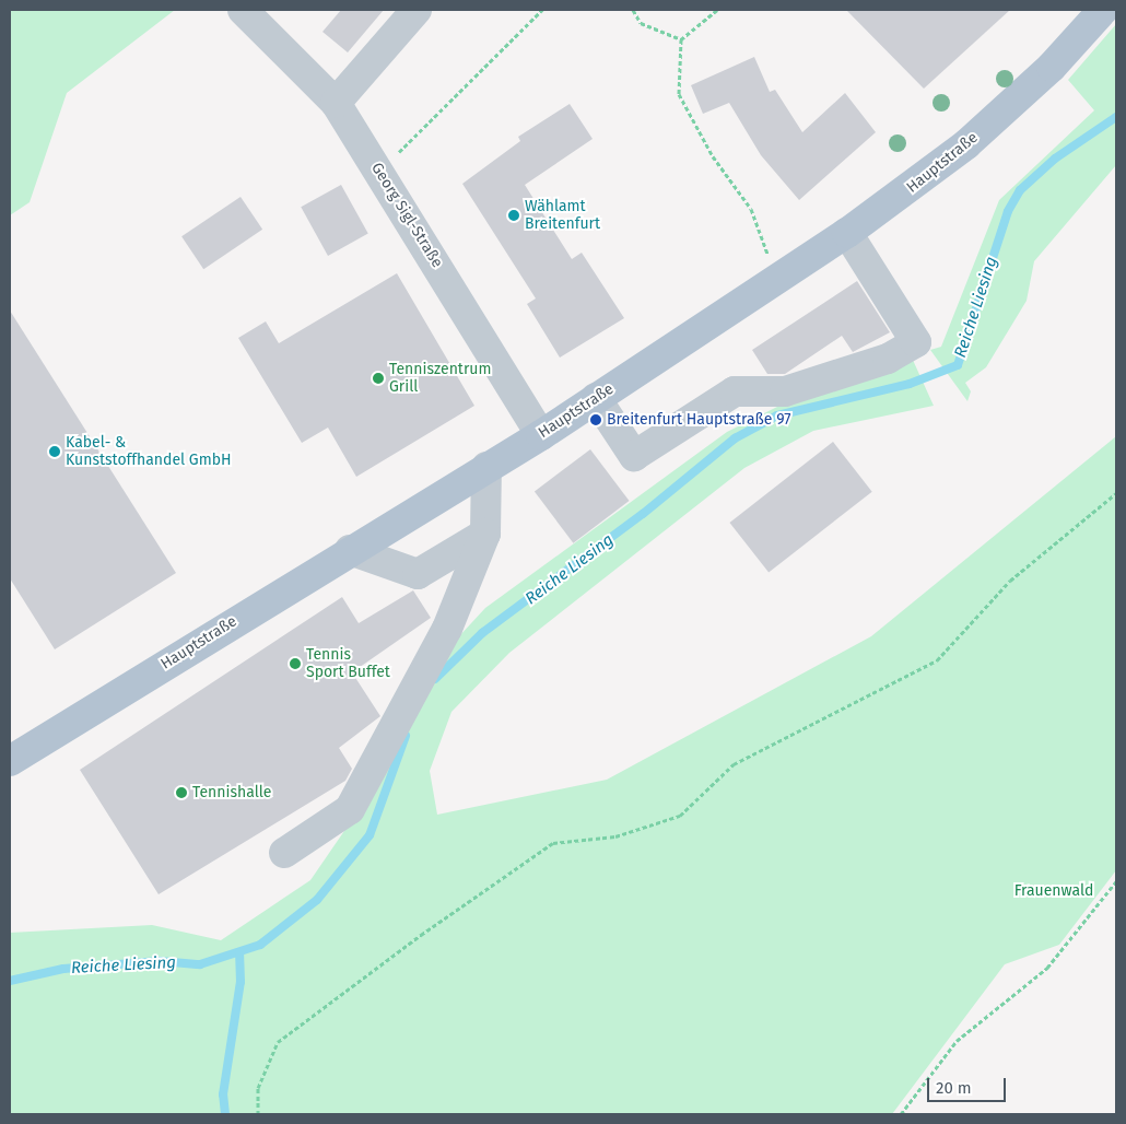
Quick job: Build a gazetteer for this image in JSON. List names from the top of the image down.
{
  "streets": {
    "main road": ["Hauptstraße"],
    "street": ["Georg Sigl-Straße"]
  },
  "crossings": [
    ["Hauptstraße", "Georg Sigl-Straße"]
  ],
  "water": ["Reiche Liesing"],
  "parks": ["Frauenwald"],
  "places": [
    "Wählamt Breitenfurt",
    "Tenniszentrum Grill",
    "Breitenfurt Hauptstraße 97",
    "Kabel- & Kunststoffhandel GmbH",
    "Tennis Sport Buffet",
    "Tennishalle"
  ],
  "scale_bar": "20 m"
}
